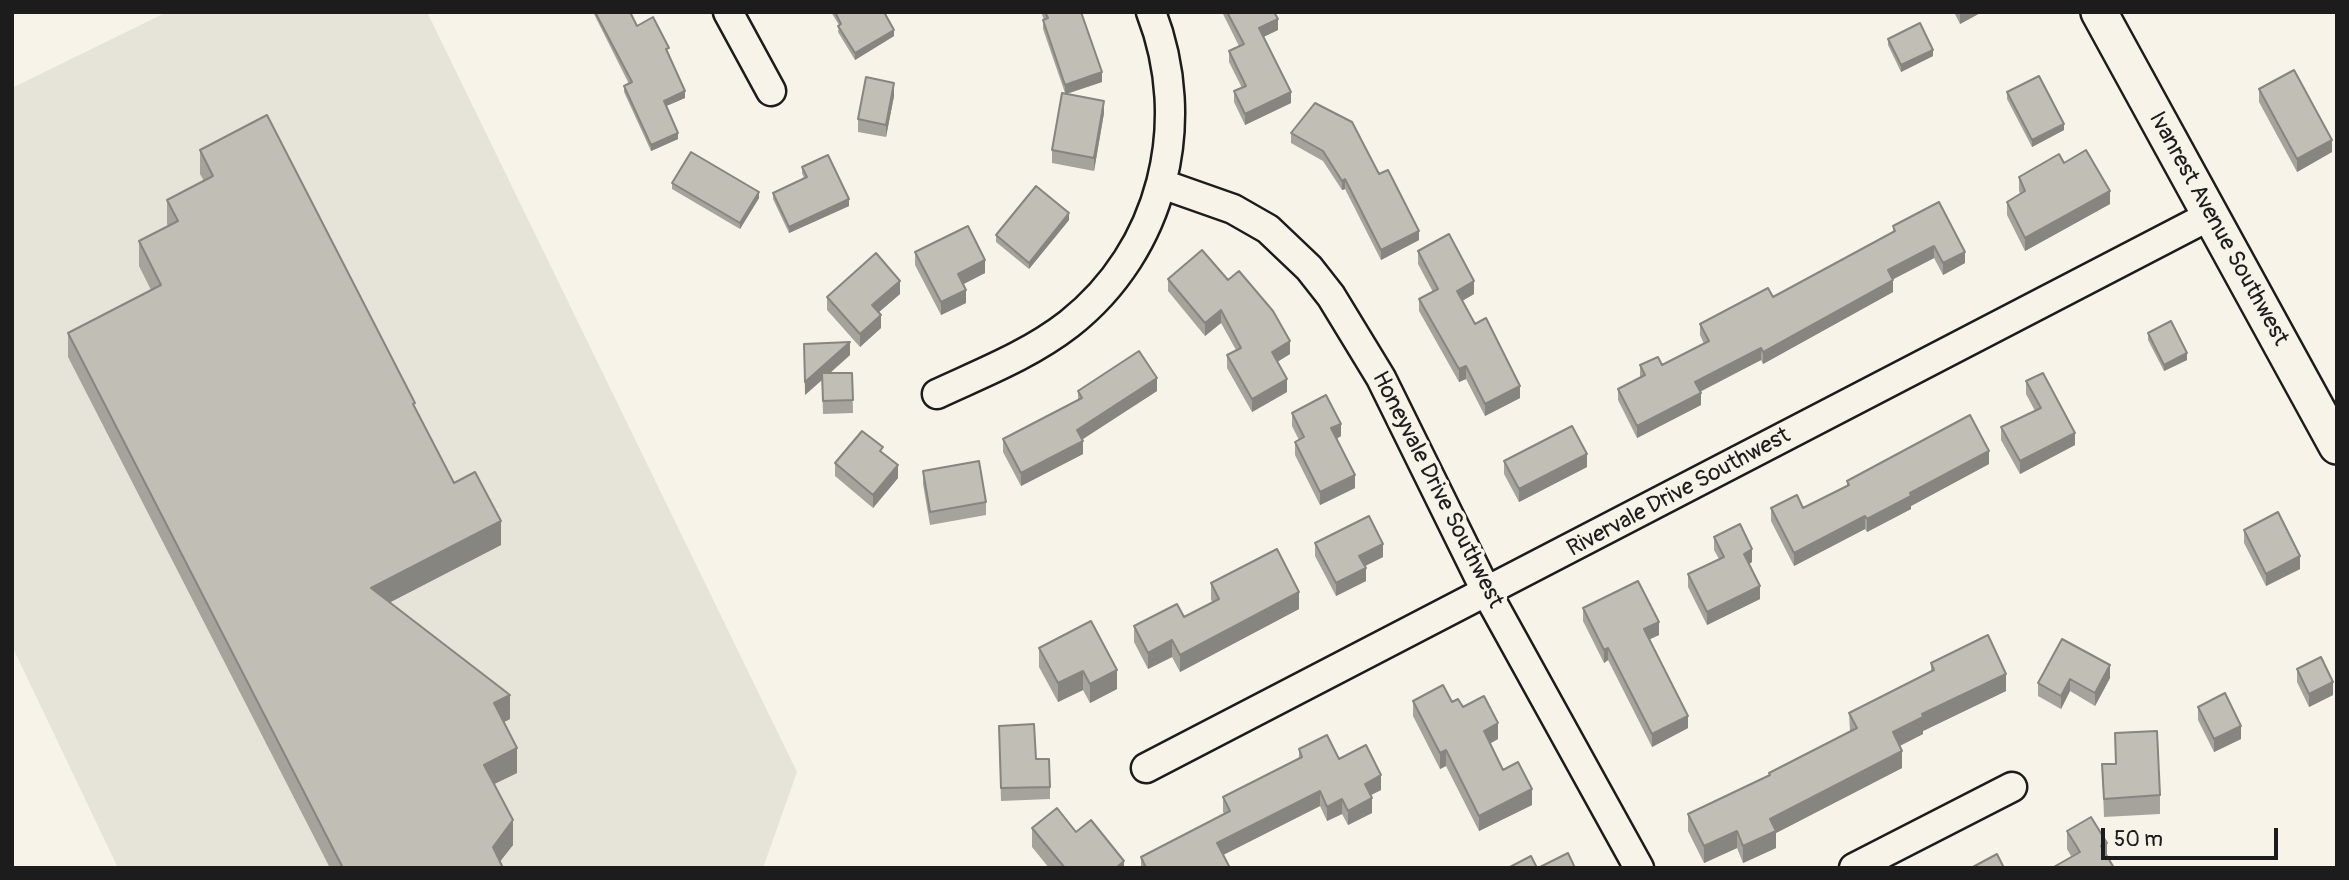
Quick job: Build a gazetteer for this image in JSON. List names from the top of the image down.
{
  "streets": {
    "street": ["Ivanrest Avenue Southwest", "Honeyvale Drive Southwest", "Rivervale Drive Southwest"]
  },
  "crossings": [
    ["Ivanrest Avenue Southwest", "Rivervale Drive Southwest"],
    ["Honeyvale Drive Southwest", "Rivervale Drive Southwest"]
  ],
  "scale_bar": "50 m"
}
